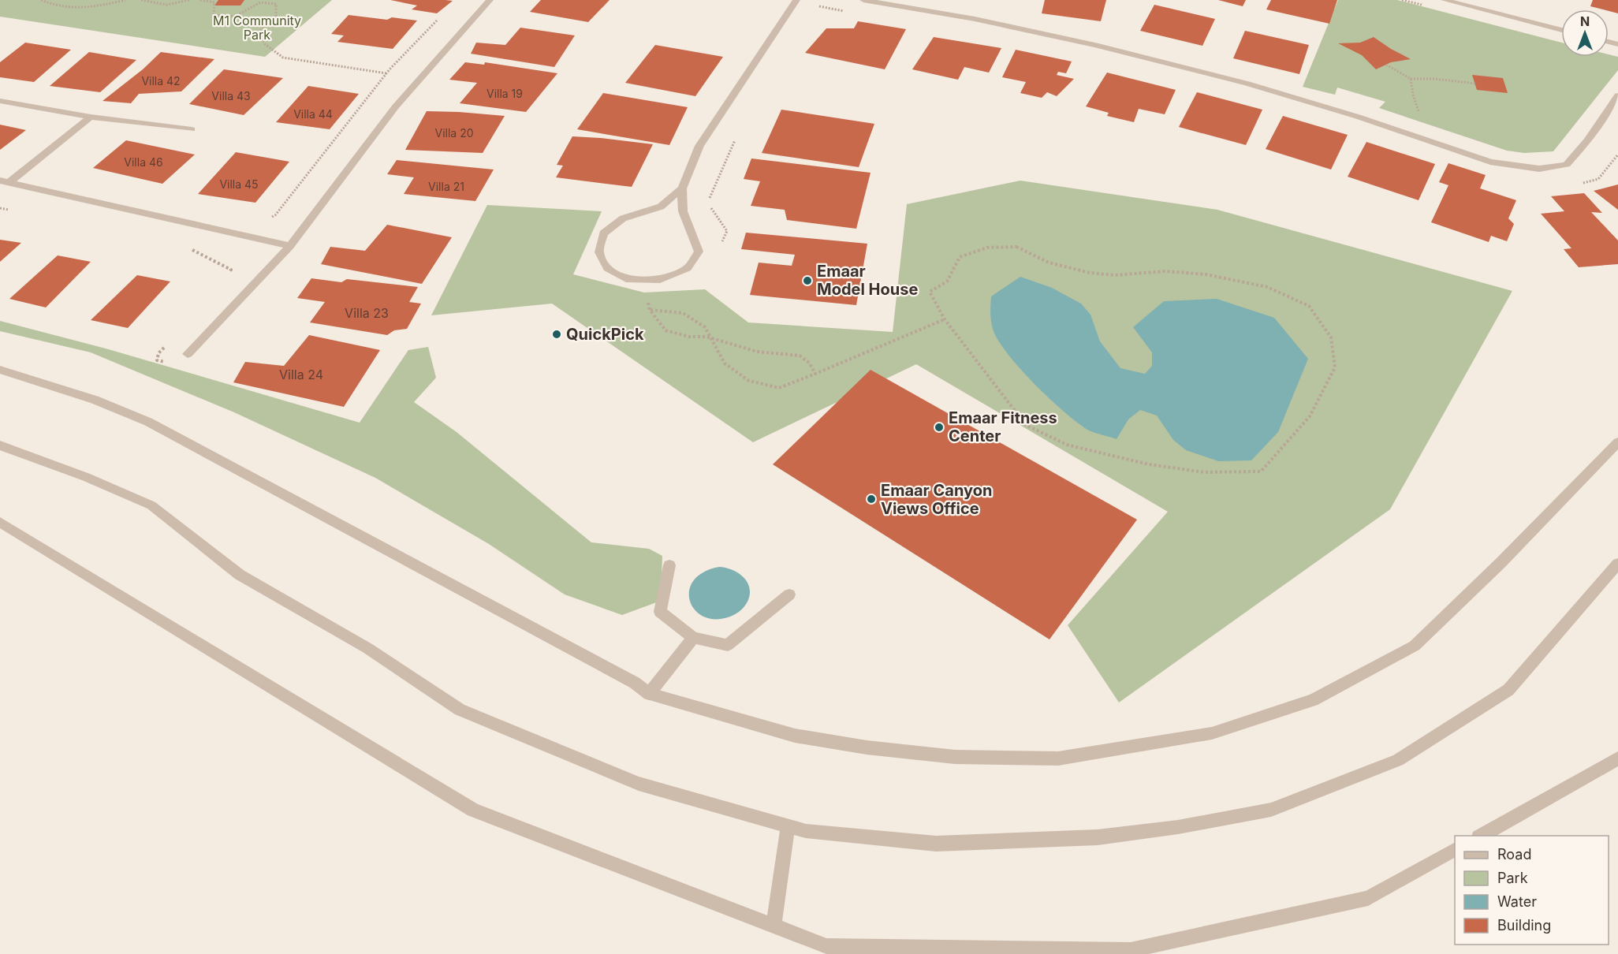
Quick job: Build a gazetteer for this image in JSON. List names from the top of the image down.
{
  "parks": ["M1 Community Park"],
  "places": [
    "Emaar Model House",
    "QuickPick",
    "Emaar Fitness Center",
    "Emaar Canyon Views Office"
  ],
  "house_numbers": [
    "Villa 42",
    "Villa 19",
    "Villa 43",
    "Villa 44",
    "Villa 20",
    "Villa 46",
    "Villa 45",
    "Villa 21",
    "Villa 23",
    "Villa 24"
  ],
  "legend": [
    "Road",
    "Park",
    "Water",
    "Building"
  ],
  "north": "top"
}
